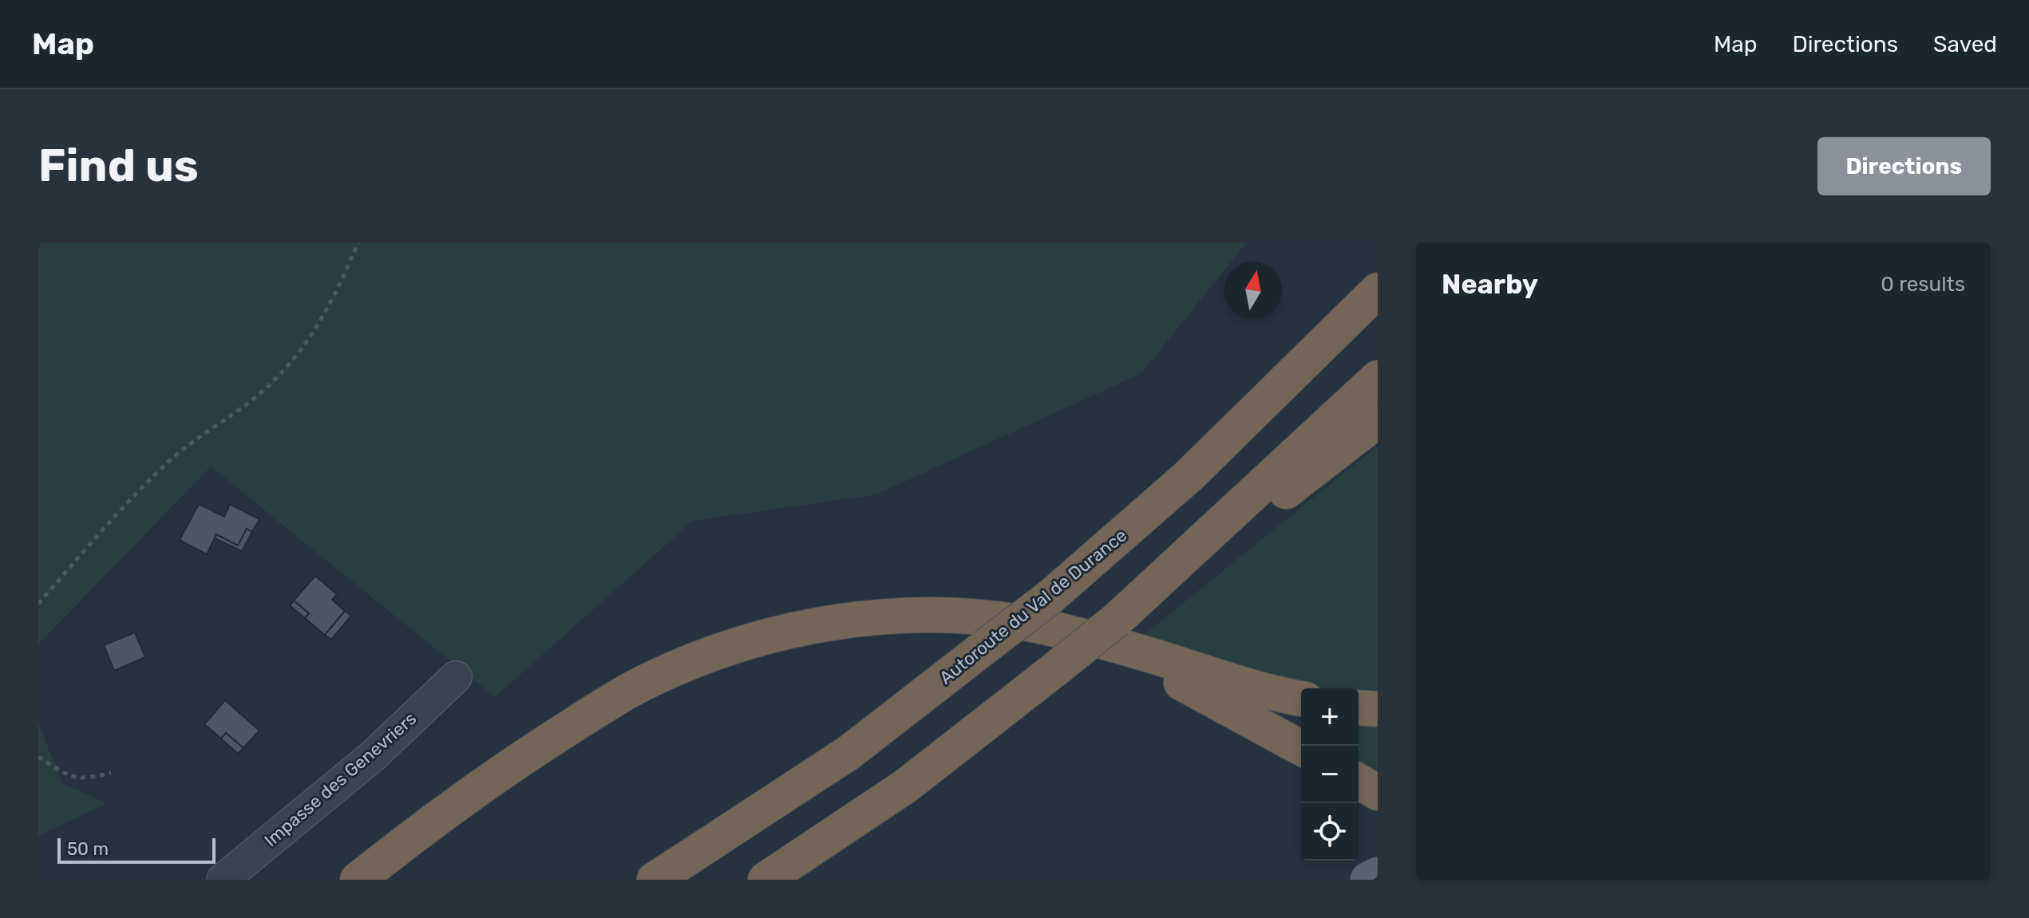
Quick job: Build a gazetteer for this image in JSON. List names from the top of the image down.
{
  "streets": {
    "highway": ["Autoroute du Val de Durance"],
    "street": ["Impasse des Genevriers"]
  },
  "scale_bar": "50 m",
  "north": "top",
  "page": {
    "header": "Map",
    "nav": ["Map", "Directions", "Saved"],
    "buttons": "Directions",
    "title": "Find us",
    "heading": ["Nearby", "0 results"],
    "map_buttons": ["+", "−"],
    "scale": "50 m"
  }
}
